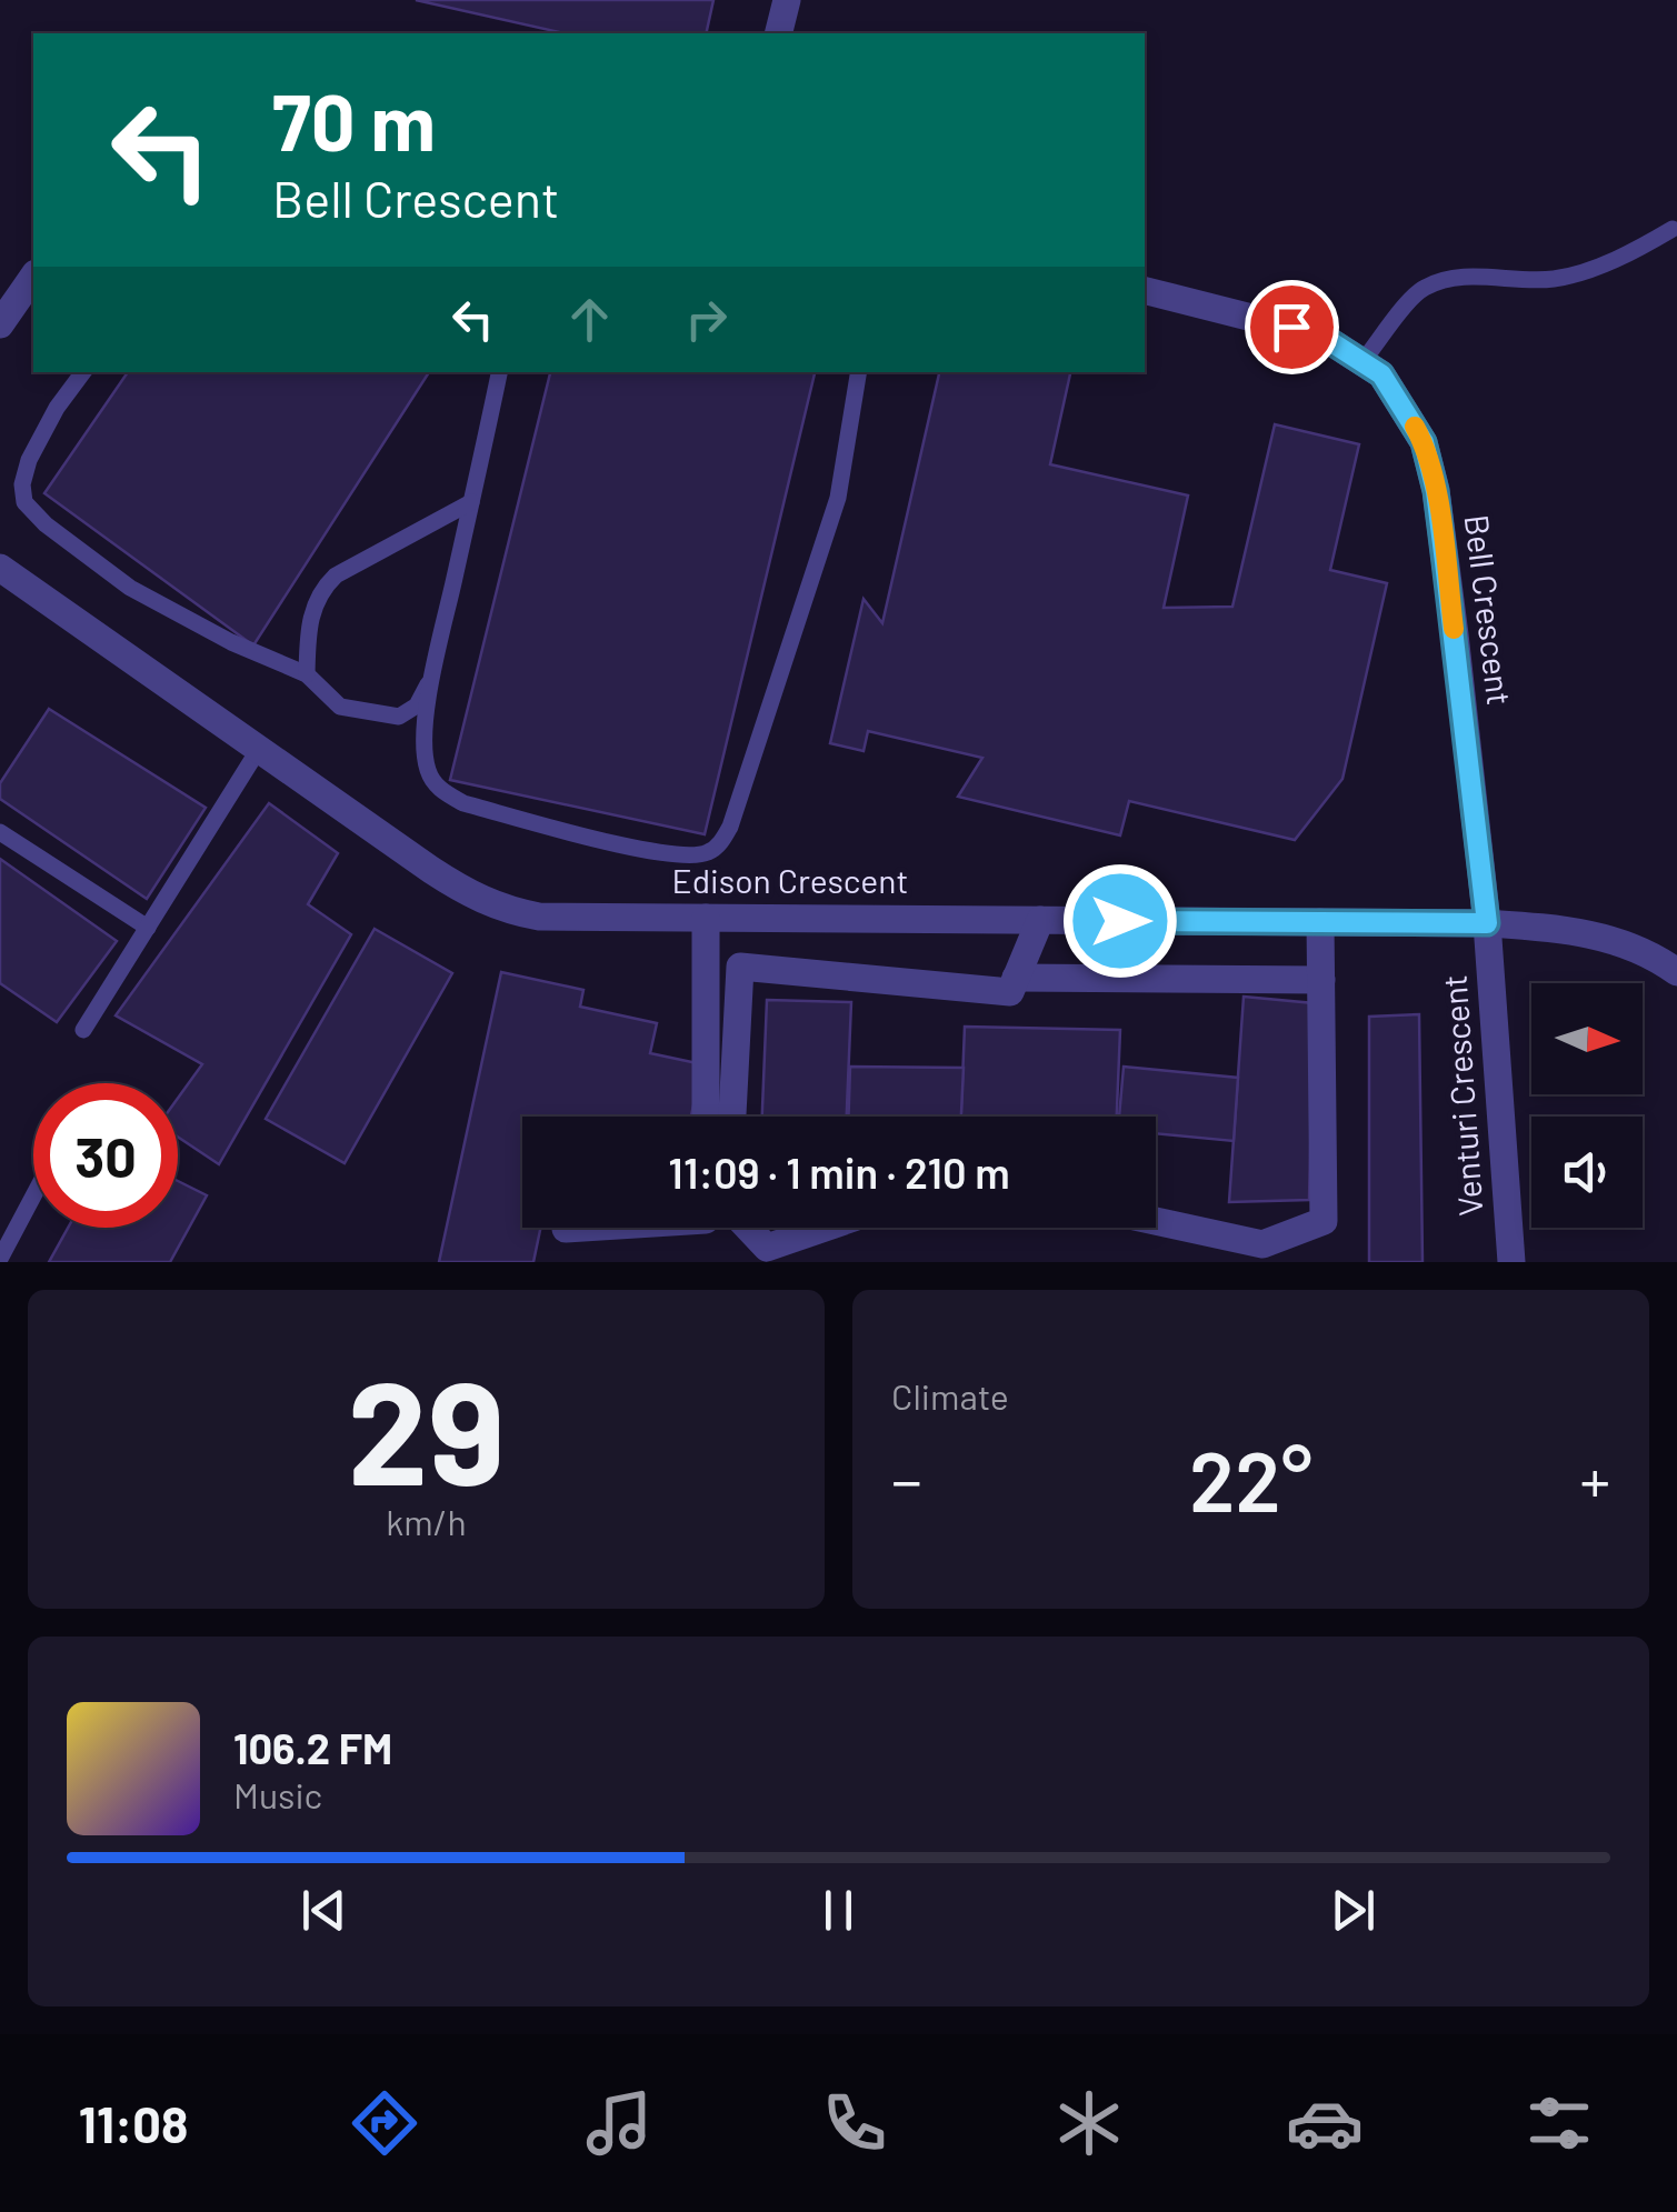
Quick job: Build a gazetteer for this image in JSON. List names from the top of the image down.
{
  "streets": {
    "street": ["Bell Crescent", "Edison Crescent", "Venturi Crescent"]
  },
  "crossings": [
    ["Bell Crescent", "Edison Crescent"],
    ["Bell Crescent", "Venturi Crescent"],
    ["Edison Crescent", "Venturi Crescent"]
  ],
  "north": "right",
  "page": {
    "turn": ["70 m", "Bell Crescent"],
    "limit": "30",
    "trip": "11:09 · 1 min · 210 m",
    "tile": [
      ["29", "km/h"],
      "Climate"
    ],
    "heat": ["−", "22°", "+"],
    "song": ["106.2 FM", "Music"],
    "tabs": "11:08"
  }
}
